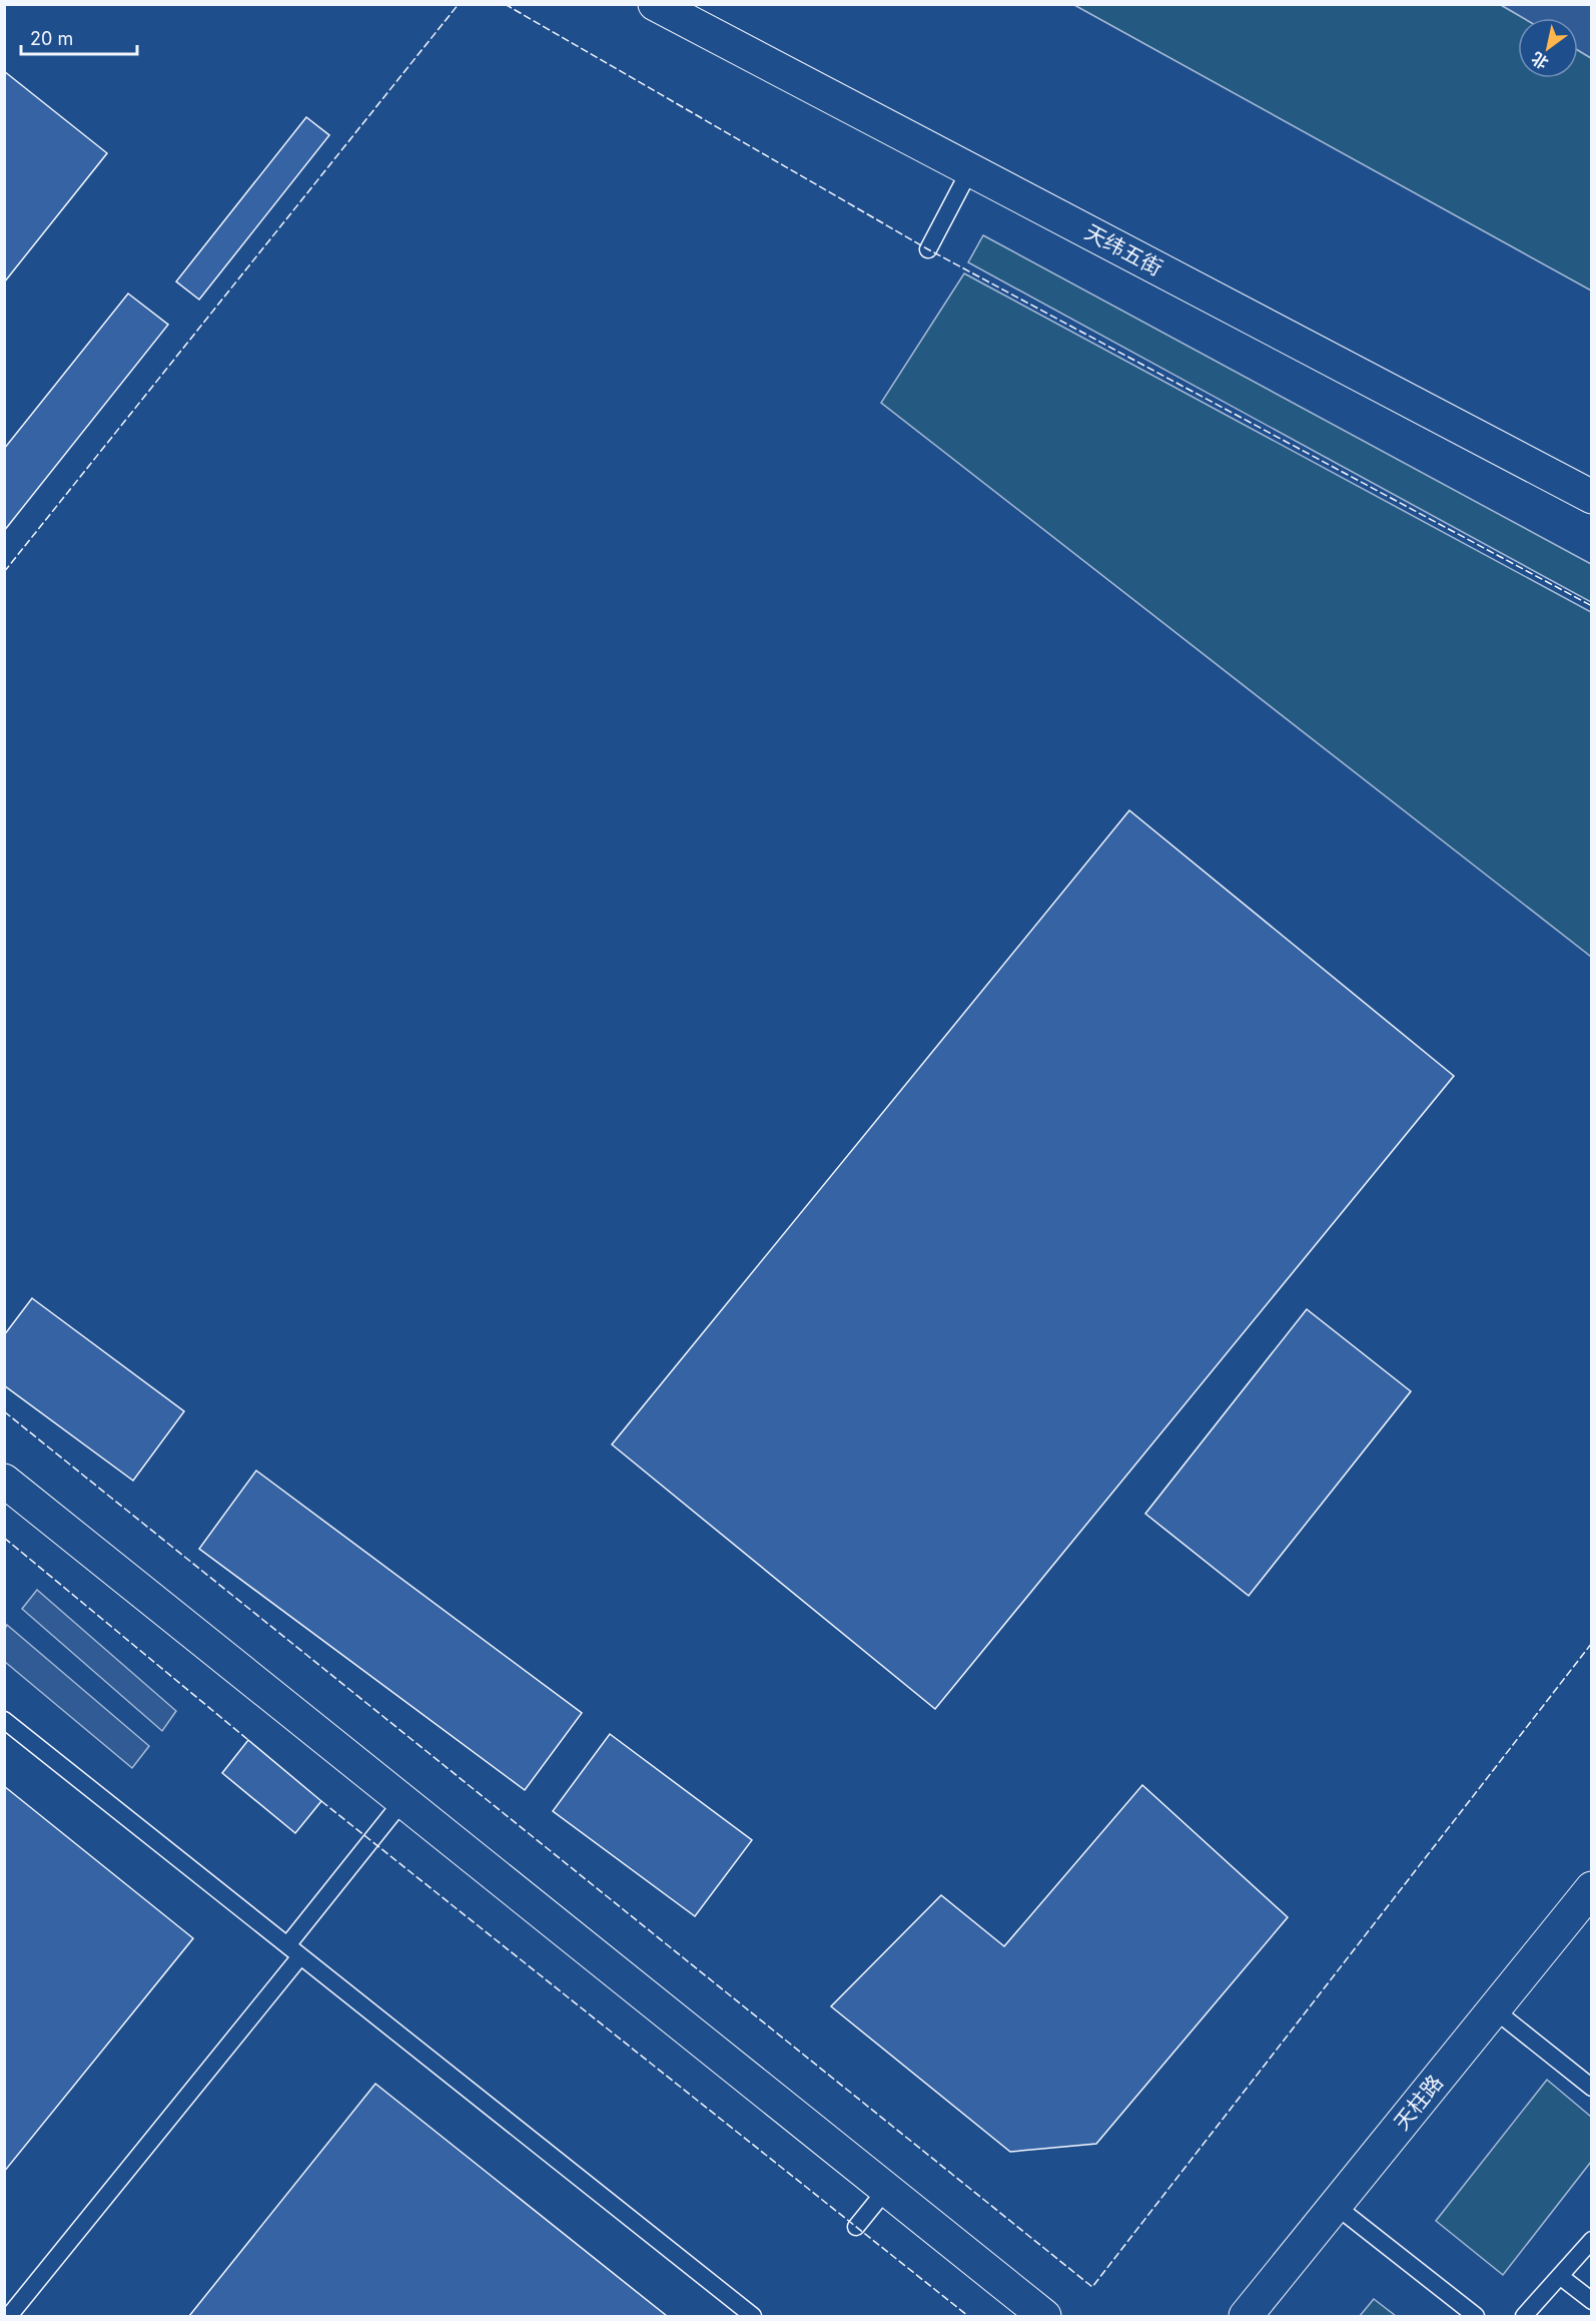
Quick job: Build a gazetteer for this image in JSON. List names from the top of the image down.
{
  "streets": {
    "street": ["天纬五街", "天柱路"]
  },
  "scale_bar": "20 m",
  "north": "bottom left"
}
